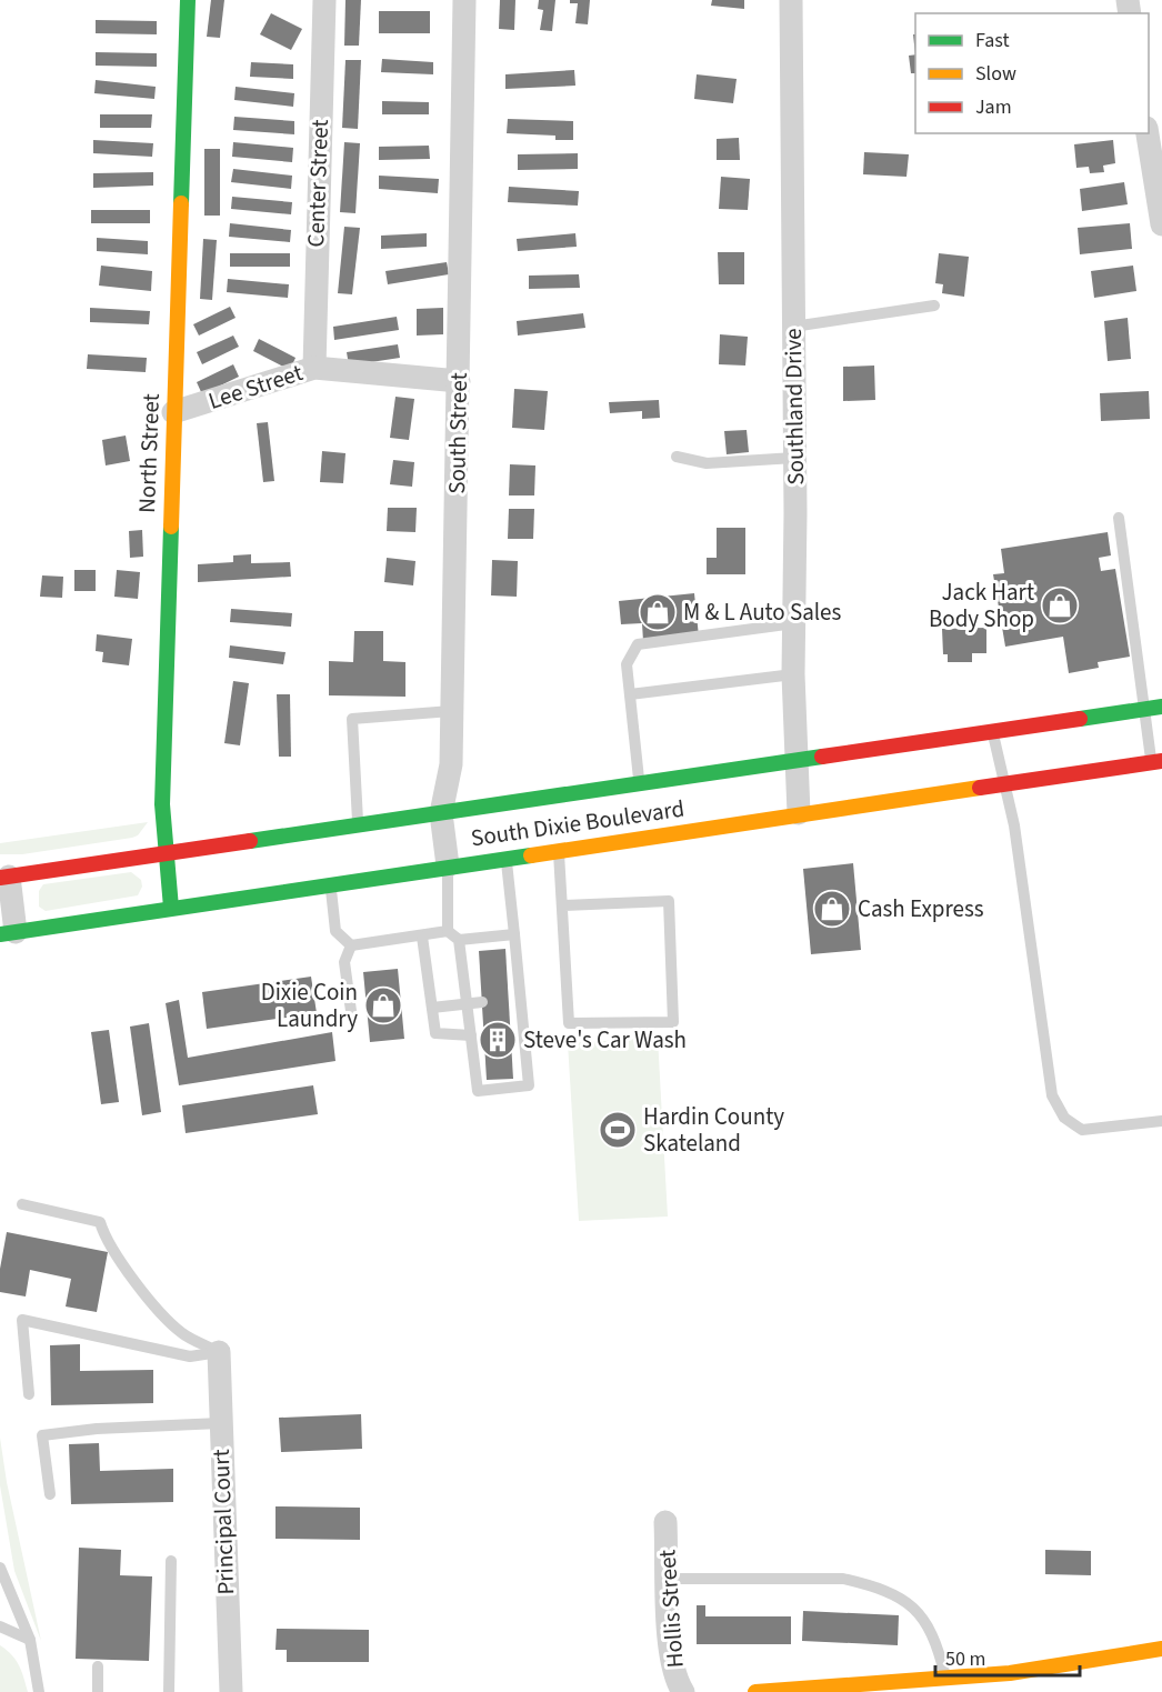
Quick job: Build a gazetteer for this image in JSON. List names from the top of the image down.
{
  "streets": {
    "main road": ["North Street", "South Dixie Boulevard"],
    "street": [
      "Center Street",
      "Lee Street",
      "Southland Drive",
      "South Street",
      "Principal Court",
      "Hollis Street"
    ]
  },
  "crossings": [
    ["Center Street", "Lee Street"],
    ["Lee Street", "South Street"],
    ["Lee Street", "North Street"],
    ["Southland Drive", "South Dixie Boulevard"],
    ["South Street", "South Dixie Boulevard"],
    ["North Street", "South Dixie Boulevard"]
  ],
  "places": {
    "shop": [
      "Jack Hart Body Shop",
      "M & L Auto Sales",
      "Cash Express",
      "Dixie Coin Laundry"
    ],
    "building": ["Steve's Car Wash"],
    "sports": ["Hardin County Skateland"]
  },
  "legend": ["Fast", "Slow", "Jam"],
  "scale_bar": "50 m"
}
